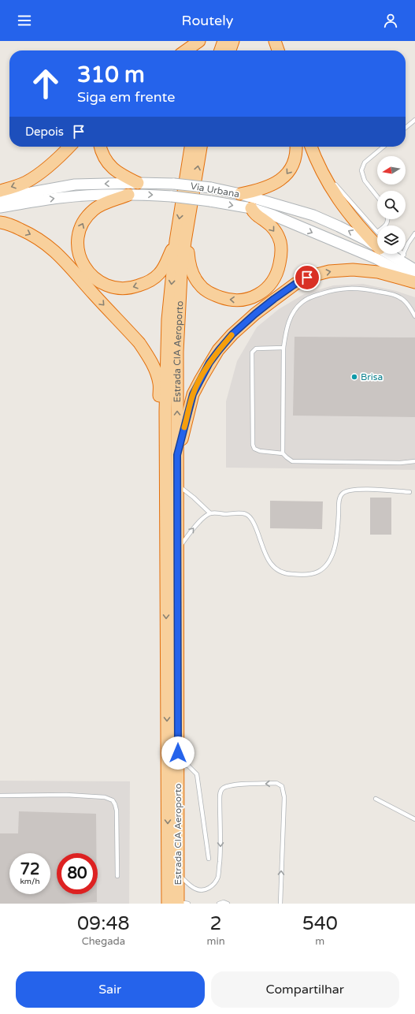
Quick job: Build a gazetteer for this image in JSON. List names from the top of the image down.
{
  "streets": {
    "highway": ["Estrada CIA Aeroporto"],
    "main road": ["Via Urbana"]
  },
  "places": ["Brisa"],
  "north": "left",
  "page": {
    "header": "Routely",
    "turn": ["310 m", "Siga em frente"],
    "then": "Depois",
    "speed": "72 km/h",
    "limit": "80",
    "eta": [
      "09:48",
      "Chegada",
      "2",
      "min",
      "540",
      "m"
    ],
    "buttons": ["Sair", "Compartilhar"]
  }
}
